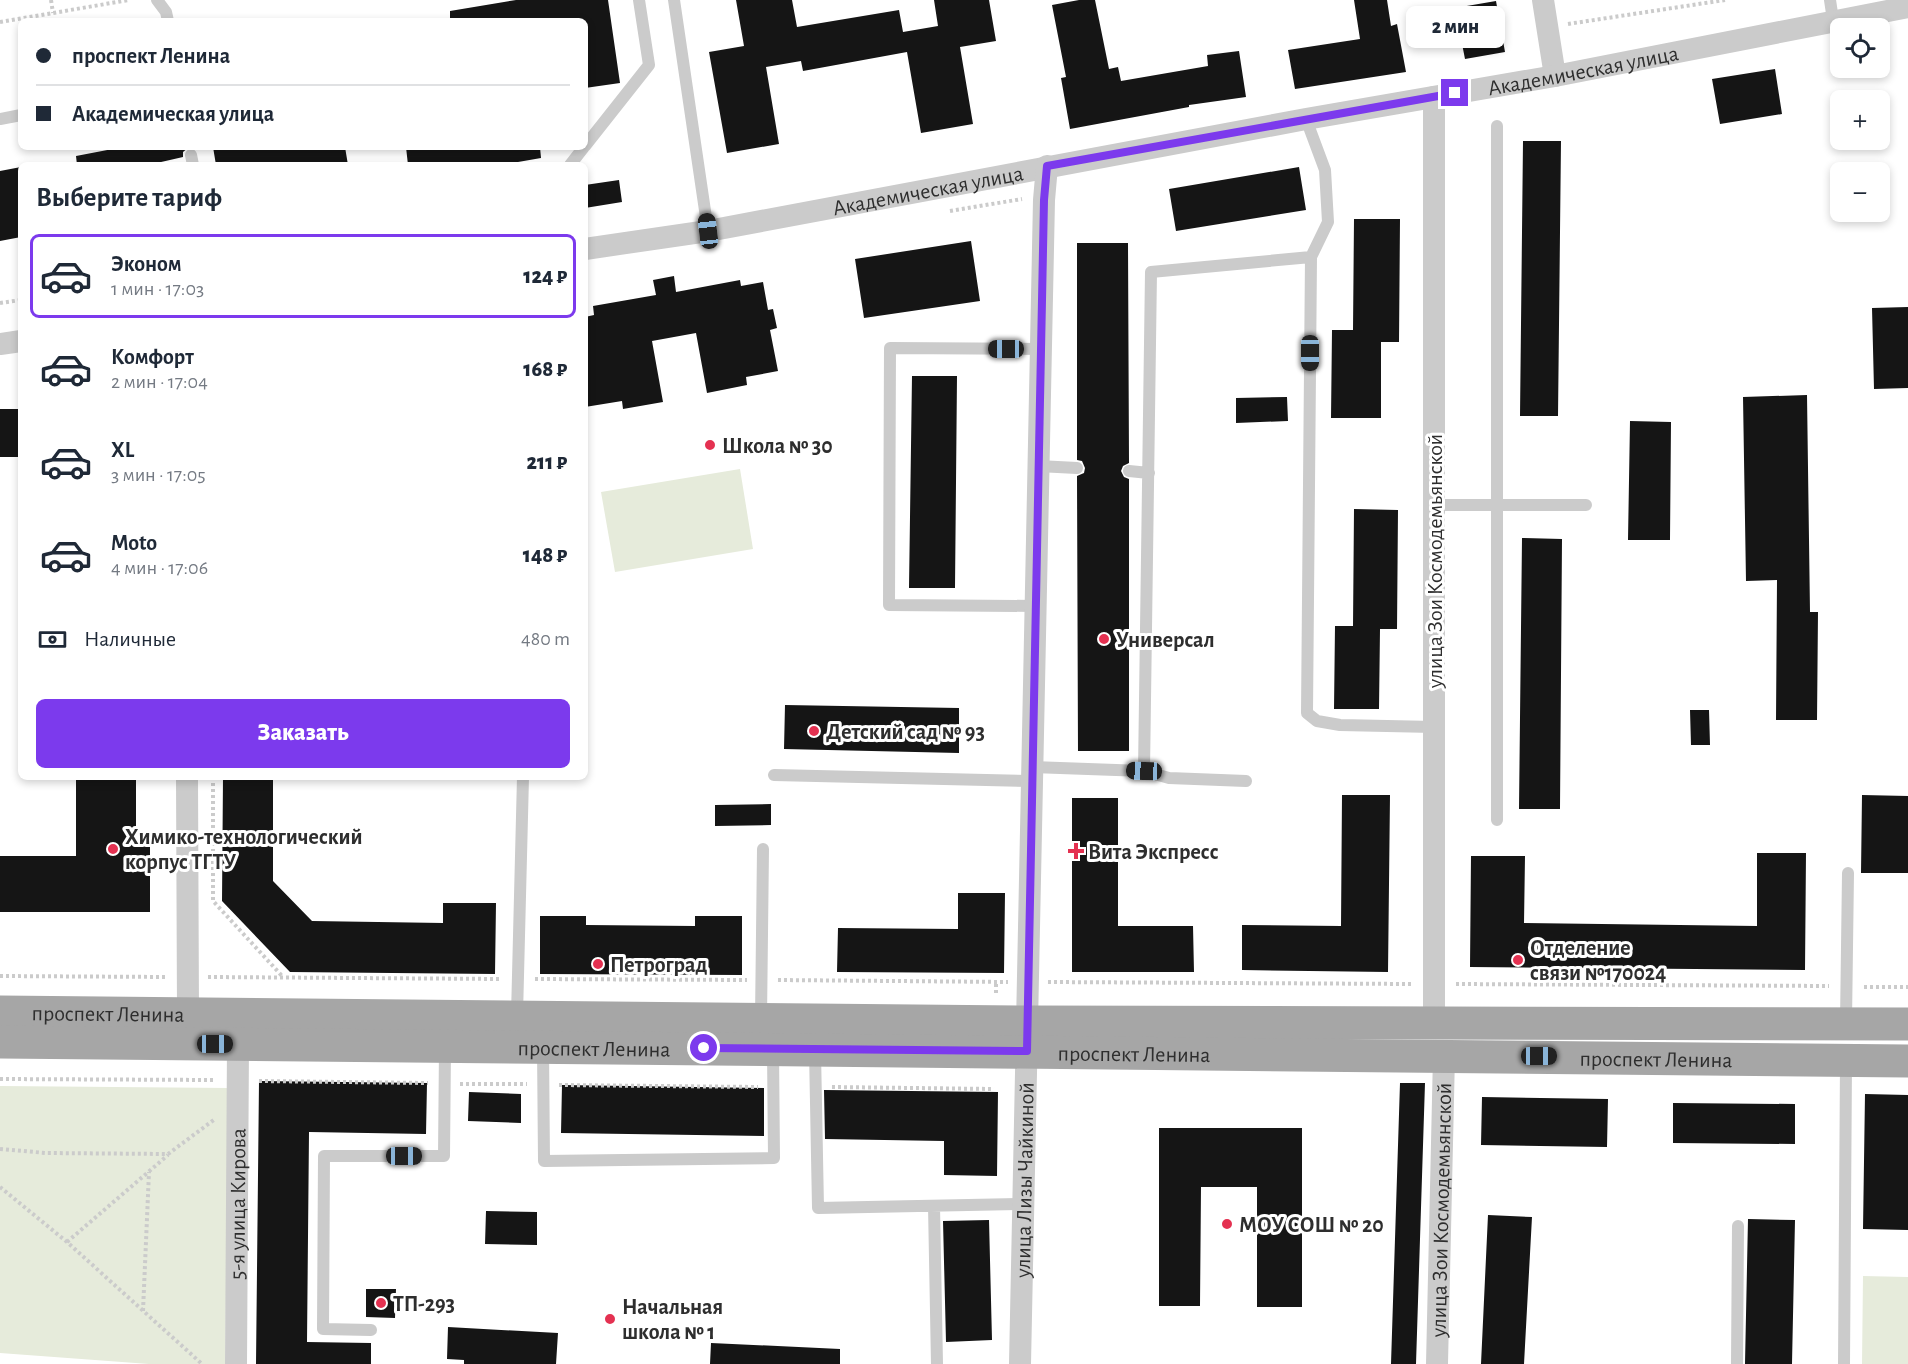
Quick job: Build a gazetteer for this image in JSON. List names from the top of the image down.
{
  "streets": {
    "main road": ["проспект Ленина"],
    "street": [
      "Академическая улица",
      "улица Зои Космодемьянской",
      "улица Лизы Чайкиной",
      "5-я улица Кирова"
    ]
  },
  "crossings": [
    ["Академическая улица", "улица Зои Космодемьянской"],
    ["Академическая улица", "улица Лизы Чайкиной"],
    ["улица Зои Космодемьянской", "проспект Ленина"],
    ["проспект Ленина", "улица Лизы Чайкиной"],
    ["проспект Ленина", "5-я улица Кирова"]
  ],
  "places": {
    "other": [
      "Школа № 30",
      "Универсал",
      "Детский сад № 93",
      "Химико-технологический корпус ТГТУ",
      "Отделение связи №170024",
      "Петроград",
      "МОУ СОШ № 20",
      "ТП-293",
      "Начальная школа № 1"
    ],
    "health": ["Вита Экспресс"]
  },
  "page": {
    "bubble": "2 мин",
    "map_buttons": ["+", "−"],
    "banner": ["проспект Ленина", "Академическая улица"],
    "heading": "Выберите тариф",
    "list": [
      {
        "name": "Эконом",
        "note": "1 мин · 17:03",
        "value": "124 ₽"
      },
      {
        "name": "Комфорт",
        "note": "2 мин · 17:04",
        "value": "168 ₽"
      },
      {
        "name": "XL",
        "note": "3 мин · 17:05",
        "value": "211 ₽"
      },
      {
        "name": "Moto",
        "note": "4 мин · 17:06",
        "value": "148 ₽"
      }
    ],
    "pay": ["Наличные", "480 m"],
    "buttons": "Заказать"
  }
}
